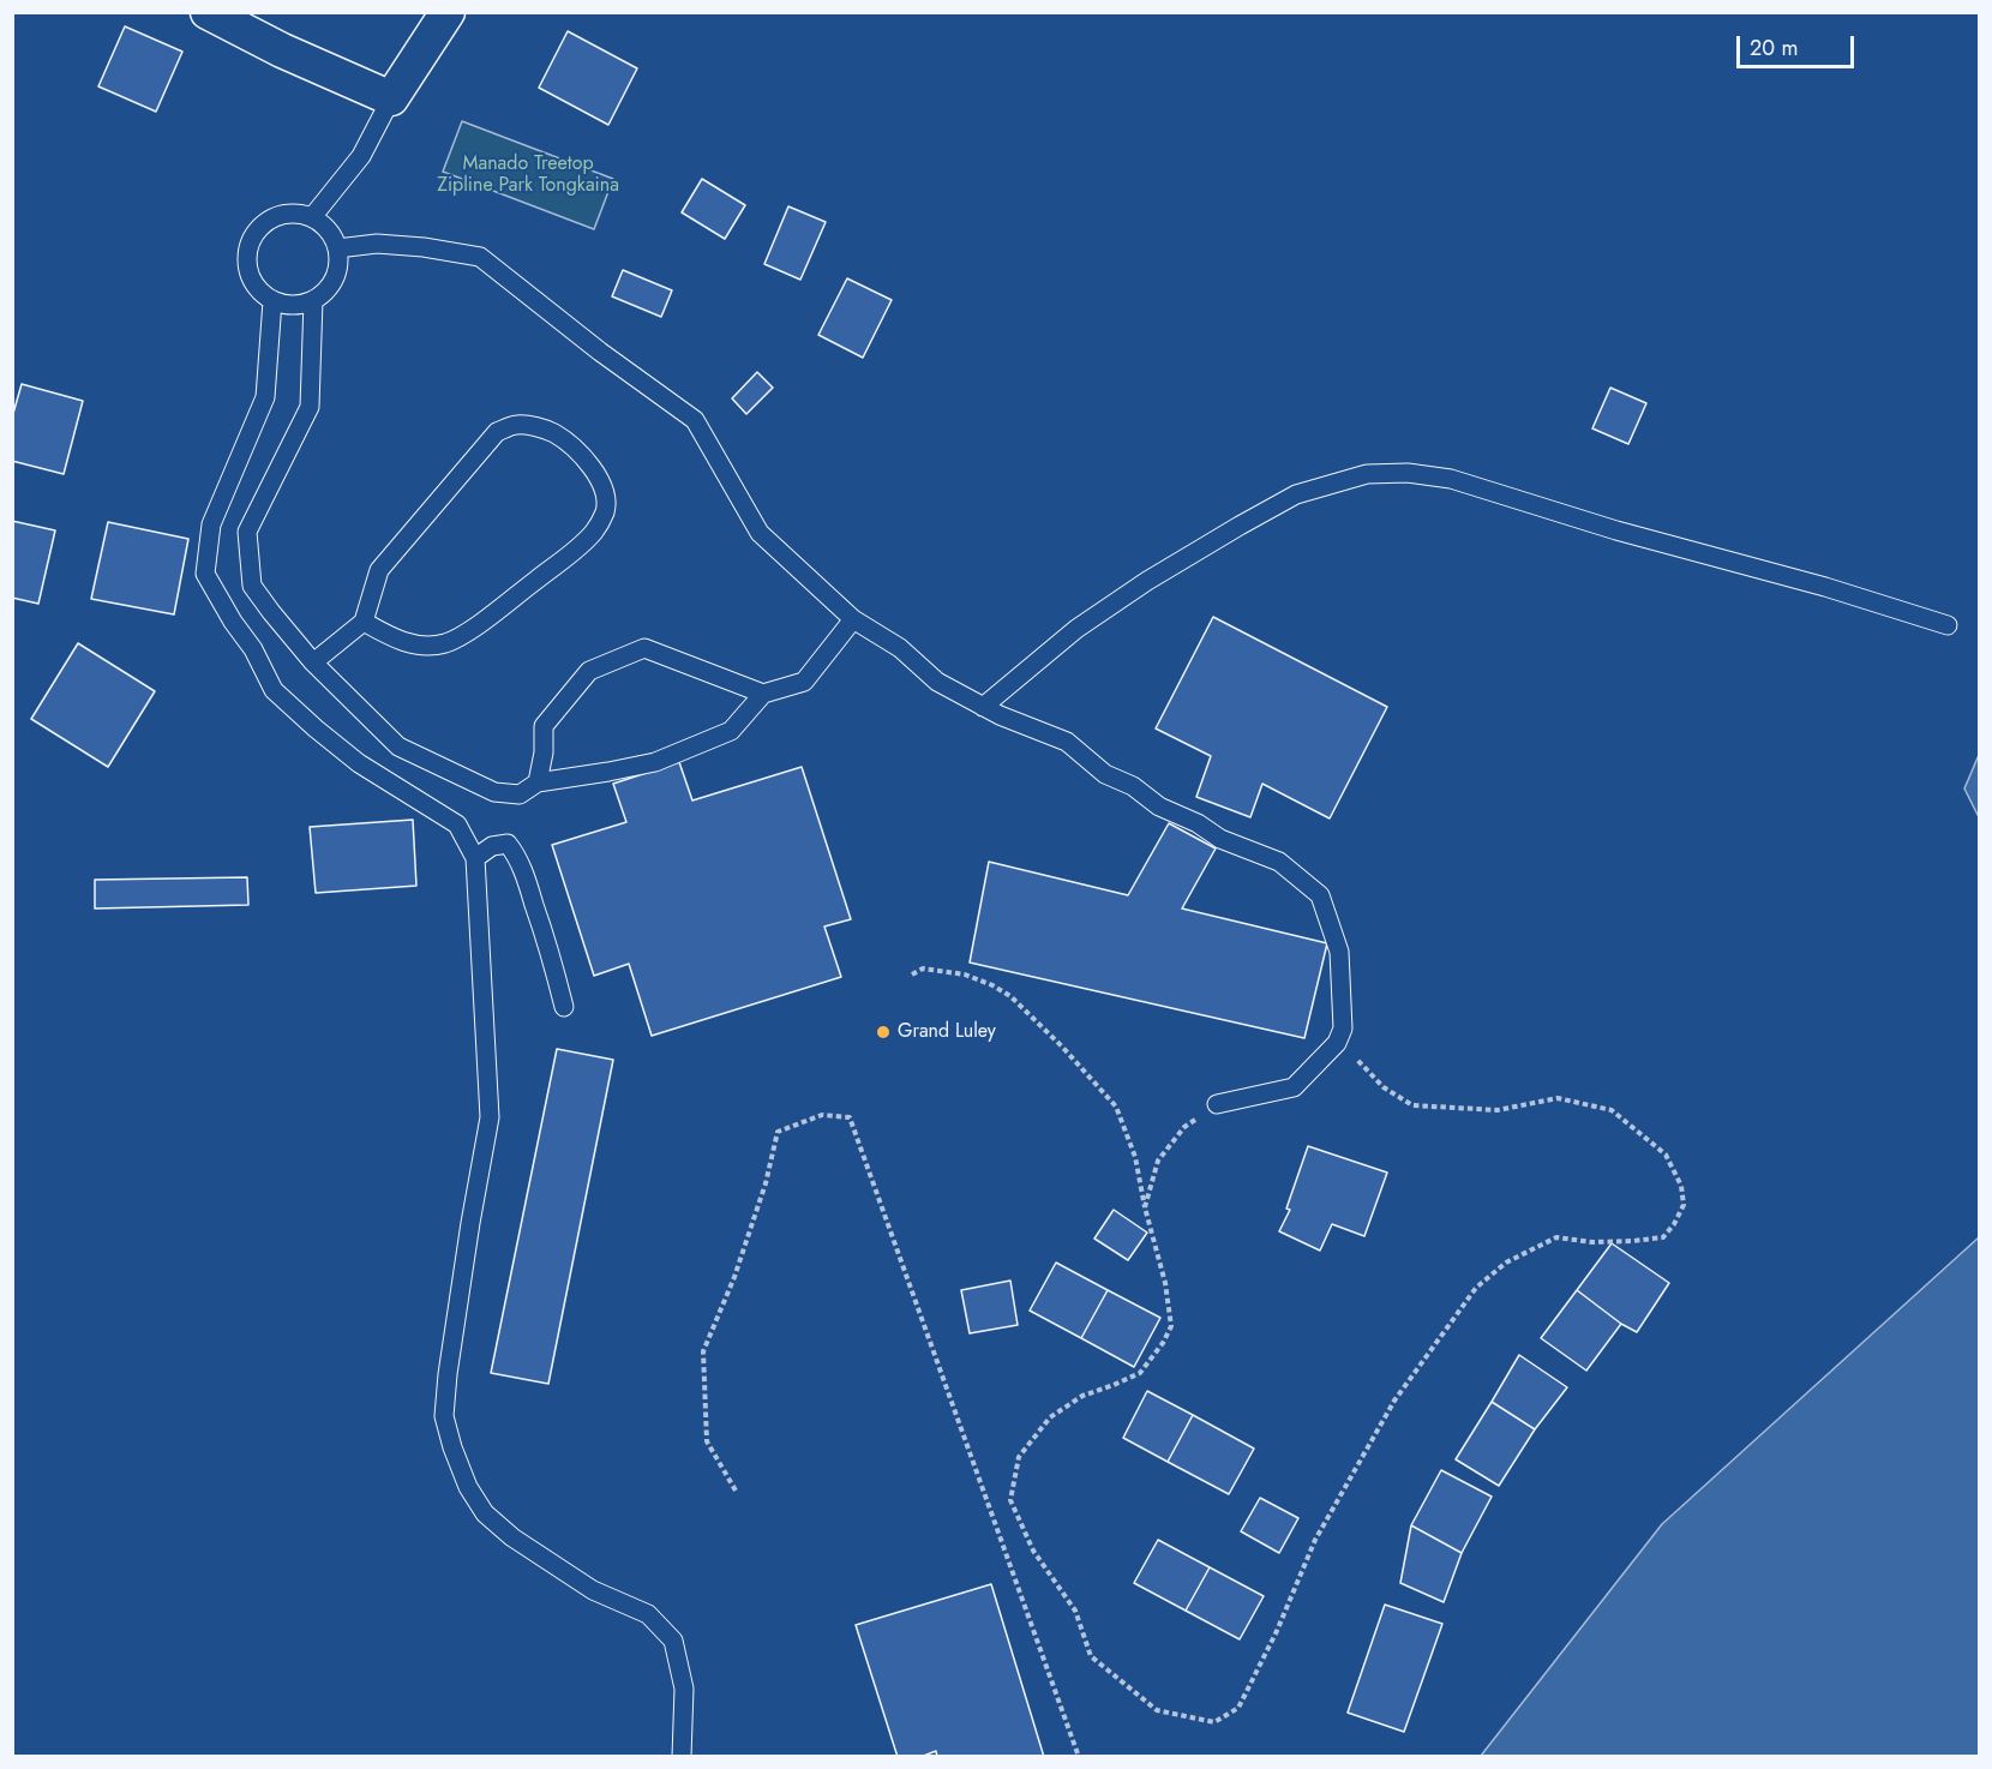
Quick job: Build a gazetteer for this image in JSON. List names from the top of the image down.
{
  "parks": ["Manado Treetop Zipline Park Tongkaina"],
  "places": ["Grand Luley"],
  "scale_bar": "20 m"
}
